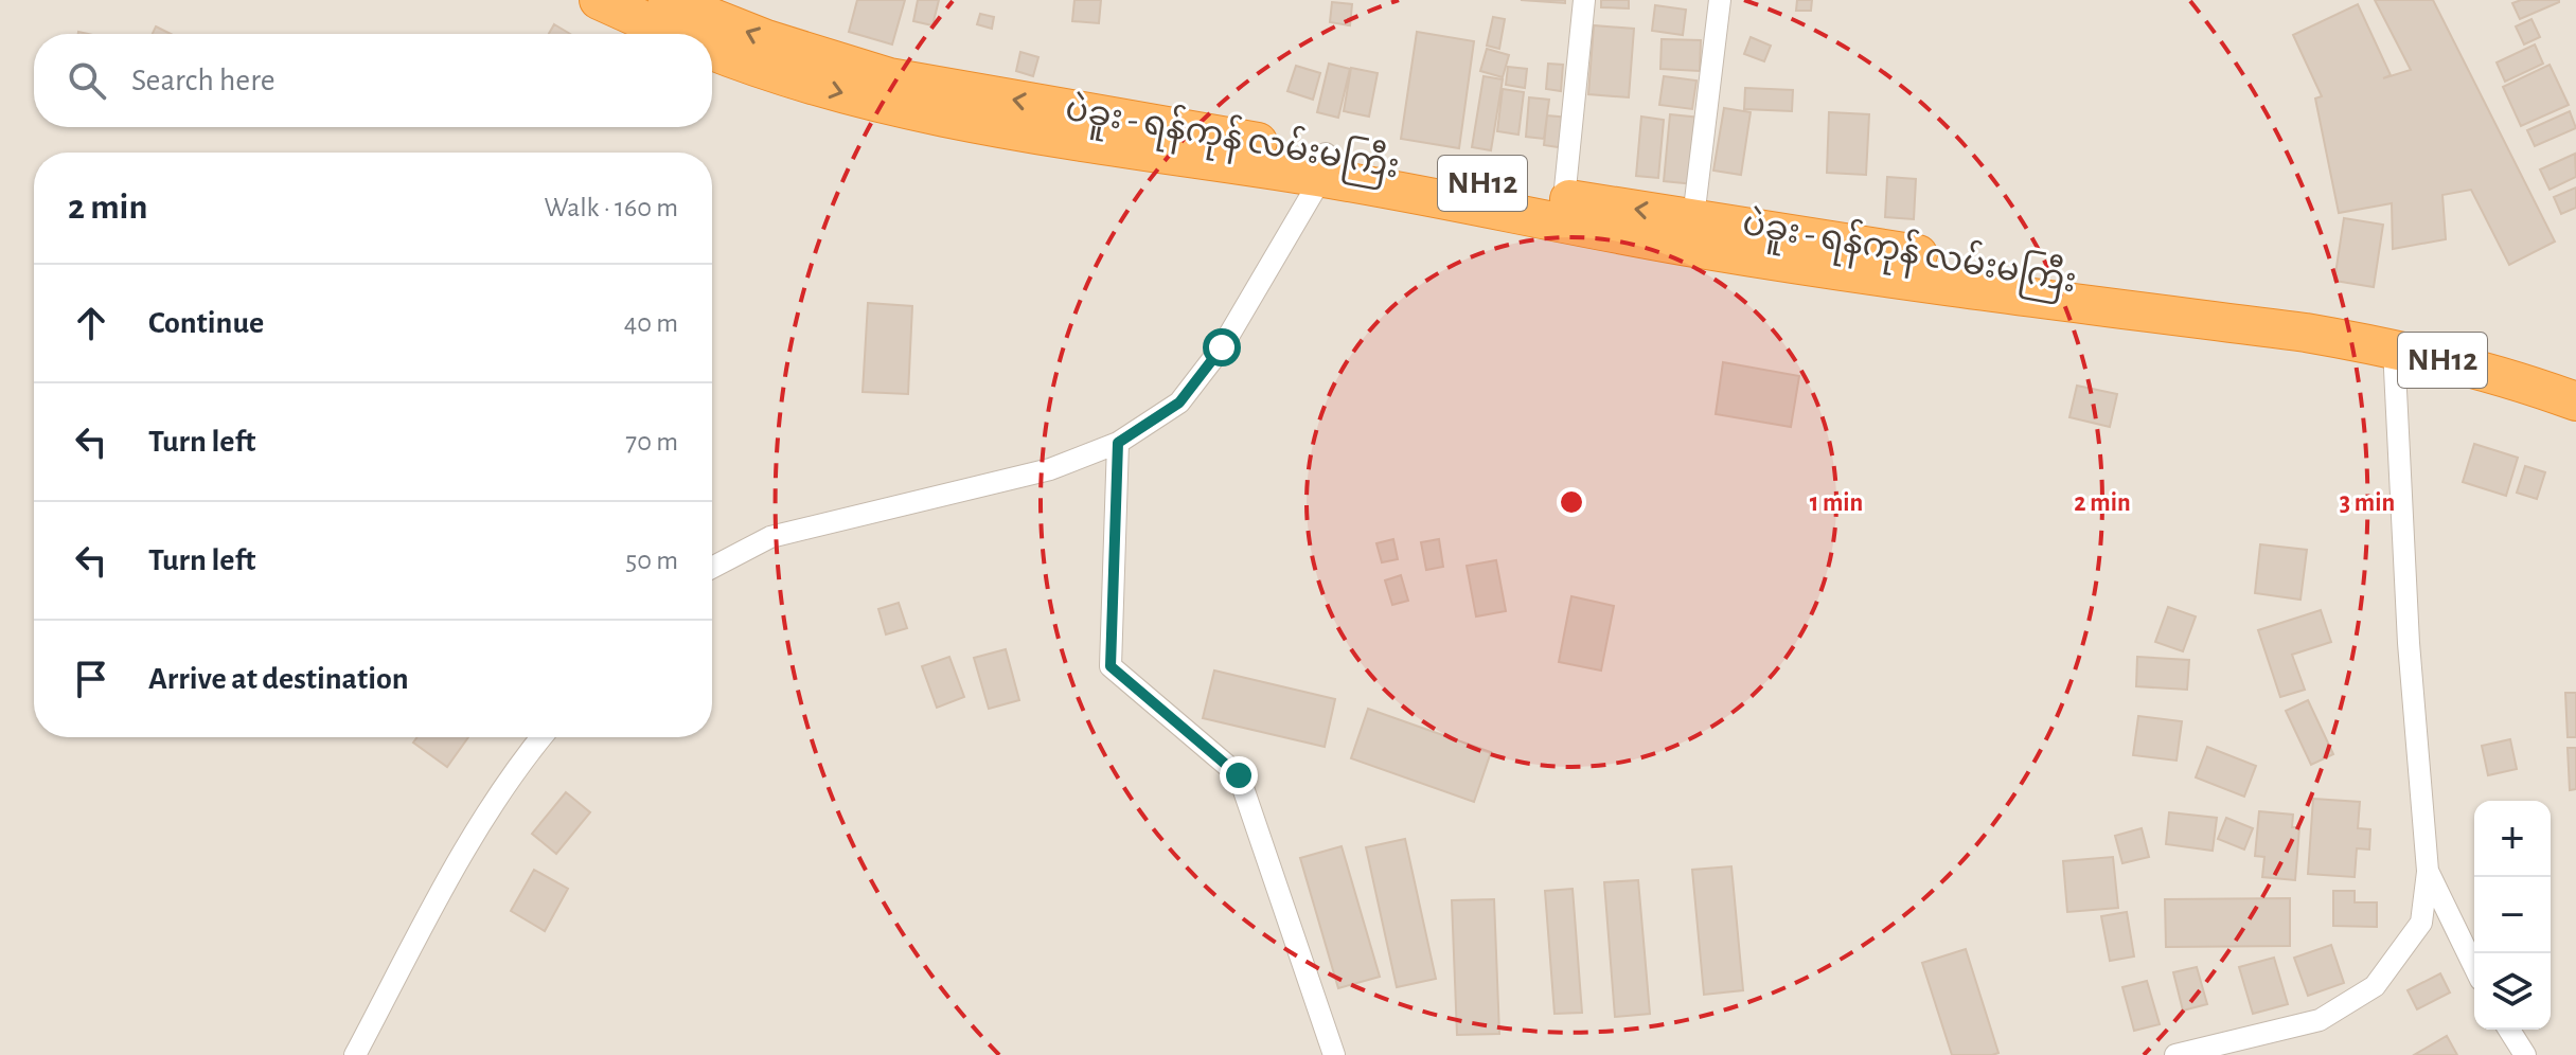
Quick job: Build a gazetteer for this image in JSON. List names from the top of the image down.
{
  "streets": {
    "highway": ["ပဲခူး - ရန်ကုန် လမ်းမကြီး", "NH12"]
  },
  "page": {
    "search": "Search here",
    "heading": ["2 min", "Walk · 160 m"],
    "list": [
      ["Continue", "40 m"],
      ["Turn left", "70 m"],
      ["Turn left", "50 m"],
      "Arrive at destination"
    ],
    "map_buttons": ["+", "−"]
  },
  "rings": ["1 min", "2 min", "3 min"]
}
